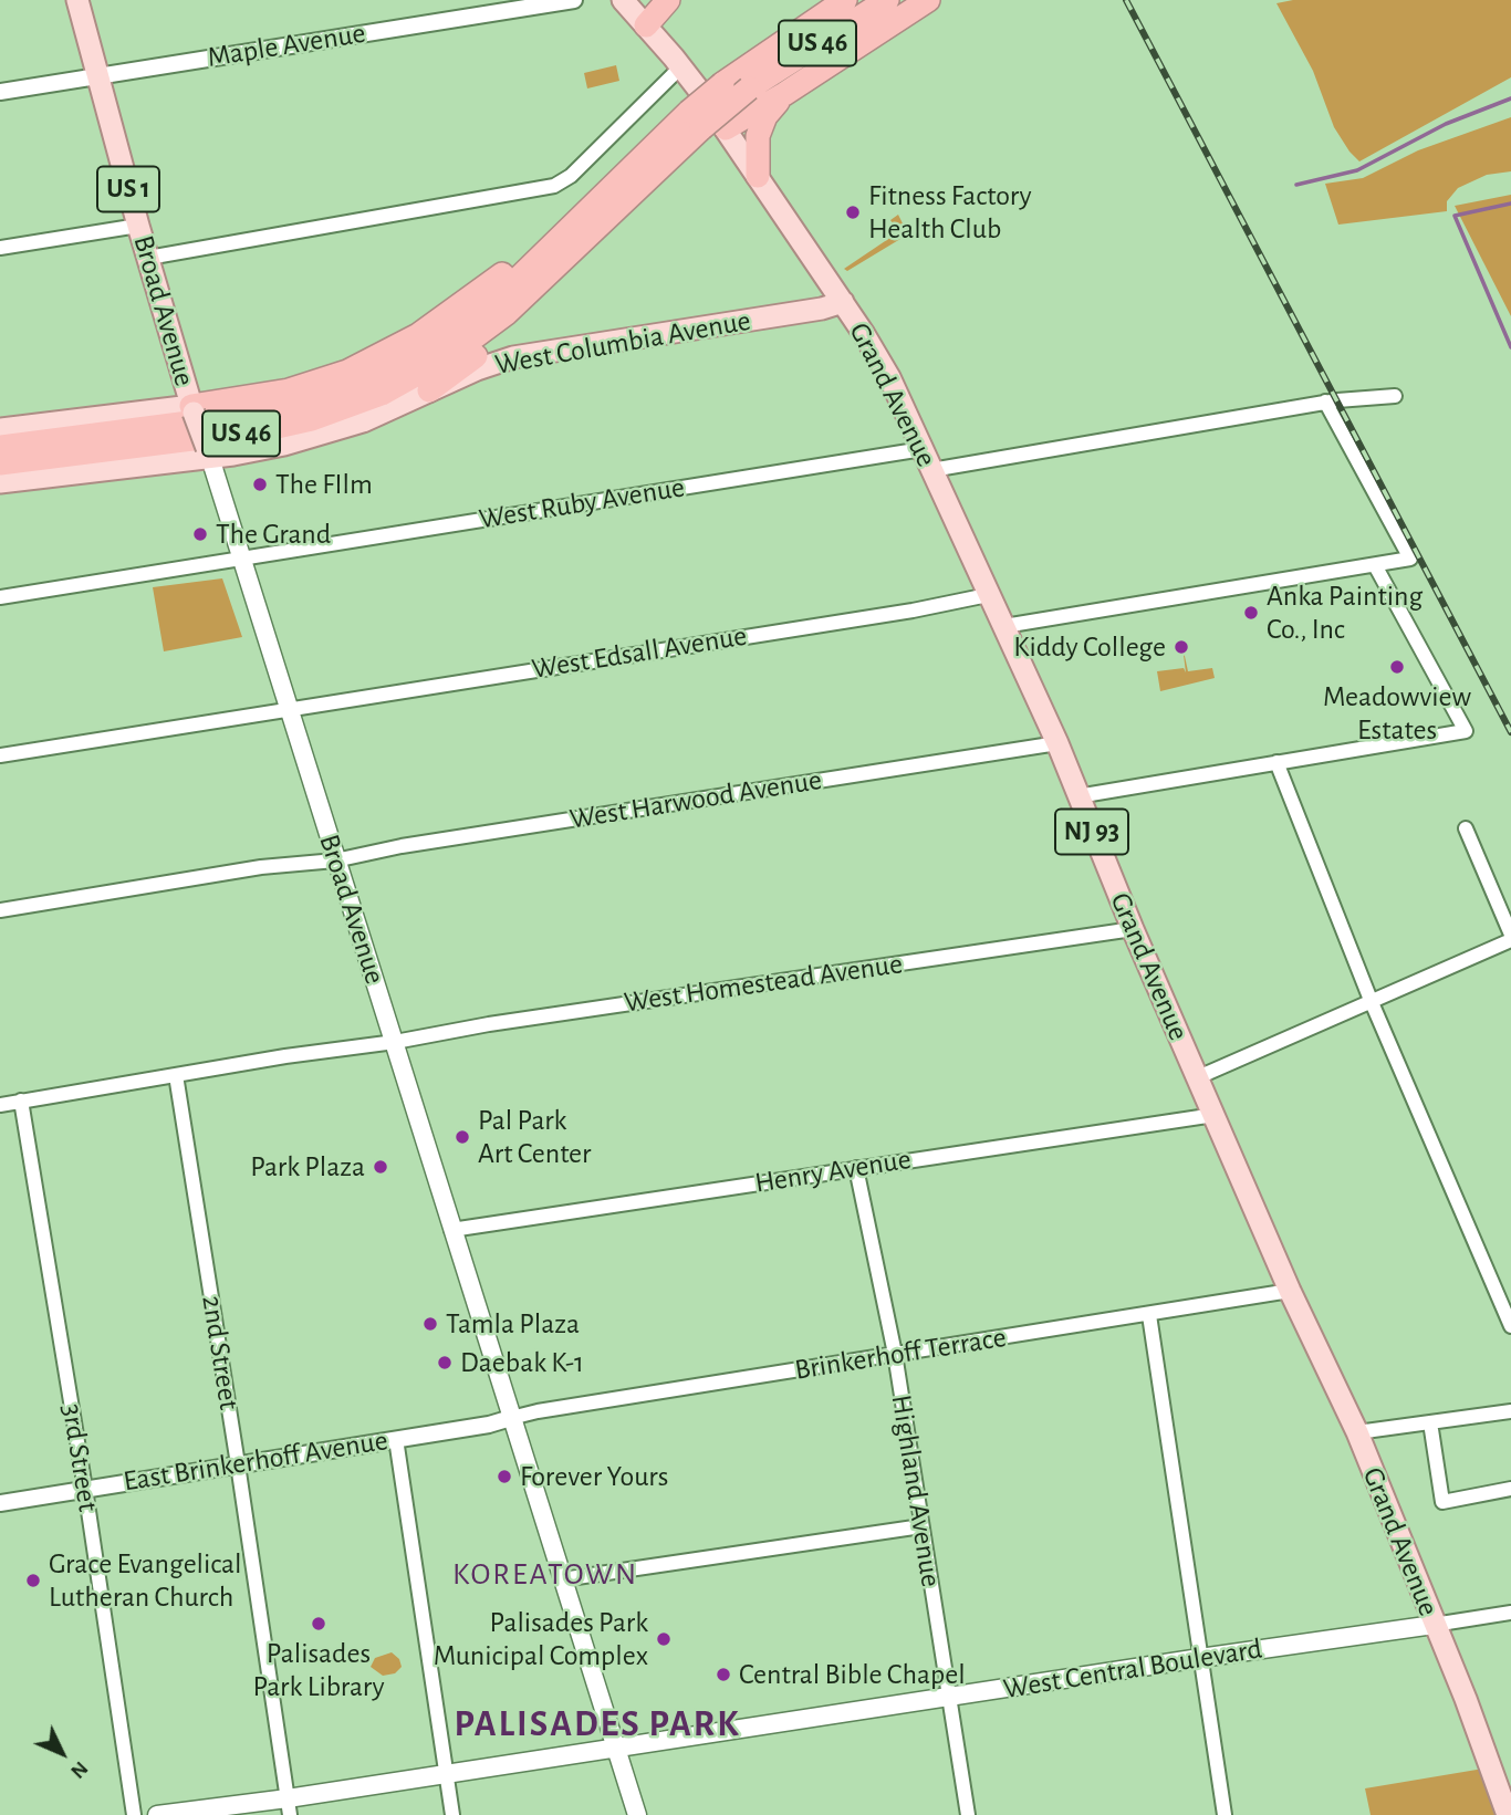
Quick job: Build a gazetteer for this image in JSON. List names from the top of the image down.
{
  "streets": {
    "highway": ["US 46"],
    "main road": [
      "US 1",
      "Broad Avenue",
      "West Columbia Avenue",
      "Grand Avenue",
      "NJ 93",
      "West Central Boulevard"
    ],
    "street": [
      "Maple Avenue",
      "West Ruby Avenue",
      "West Edsall Avenue",
      "West Harwood Avenue",
      "West Homestead Avenue",
      "Henry Avenue",
      "2nd Street",
      "Brinkerhoff Terrace",
      "3rd Street",
      "East Brinkerhoff Avenue",
      "Highland Avenue"
    ]
  },
  "crossings": [
    ["Maple Avenue", "Broad Avenue"],
    ["Broad Avenue", "West Columbia Avenue"],
    ["Broad Avenue", "West Ruby Avenue"],
    ["Broad Avenue", "West Edsall Avenue"],
    ["Broad Avenue", "West Harwood Avenue"],
    ["Broad Avenue", "West Homestead Avenue"],
    ["Broad Avenue", "Henry Avenue"],
    ["Broad Avenue", "Brinkerhoff Terrace"],
    ["Broad Avenue", "East Brinkerhoff Avenue"],
    ["Broad Avenue", "West Central Boulevard"],
    ["West Columbia Avenue", "Grand Avenue"],
    ["Grand Avenue", "West Ruby Avenue"],
    ["Grand Avenue", "West Edsall Avenue"],
    ["Grand Avenue", "West Harwood Avenue"],
    ["Grand Avenue", "West Homestead Avenue"],
    ["Grand Avenue", "Henry Avenue"],
    ["Grand Avenue", "Brinkerhoff Terrace"],
    ["Grand Avenue", "West Central Boulevard"],
    ["West Homestead Avenue", "2nd Street"],
    ["West Homestead Avenue", "3rd Street"],
    ["Henry Avenue", "Highland Avenue"],
    ["2nd Street", "East Brinkerhoff Avenue"],
    ["2nd Street", "West Central Boulevard"],
    ["Brinkerhoff Terrace", "East Brinkerhoff Avenue"],
    ["Brinkerhoff Terrace", "Highland Avenue"],
    ["3rd Street", "East Brinkerhoff Avenue"],
    ["Highland Avenue", "West Central Boulevard"]
  ],
  "districts": ["KOREATOWN", "PALISADES PARK"],
  "places": [
    "Fitness Factory Health Club",
    "The FIlm",
    "The Grand",
    "Anka Painting Co., Inc",
    "Kiddy College",
    "Meadowview Estates",
    "Pal Park Art Center",
    "Park Plaza",
    "Tamla Plaza",
    "Daebak K-1",
    "Forever Yours",
    "Grace Evangelical Lutheran Church",
    "Palisades Park Library",
    "Palisades Park Municipal Complex",
    "Central Bible Chapel"
  ],
  "north": "bottom right"
}
